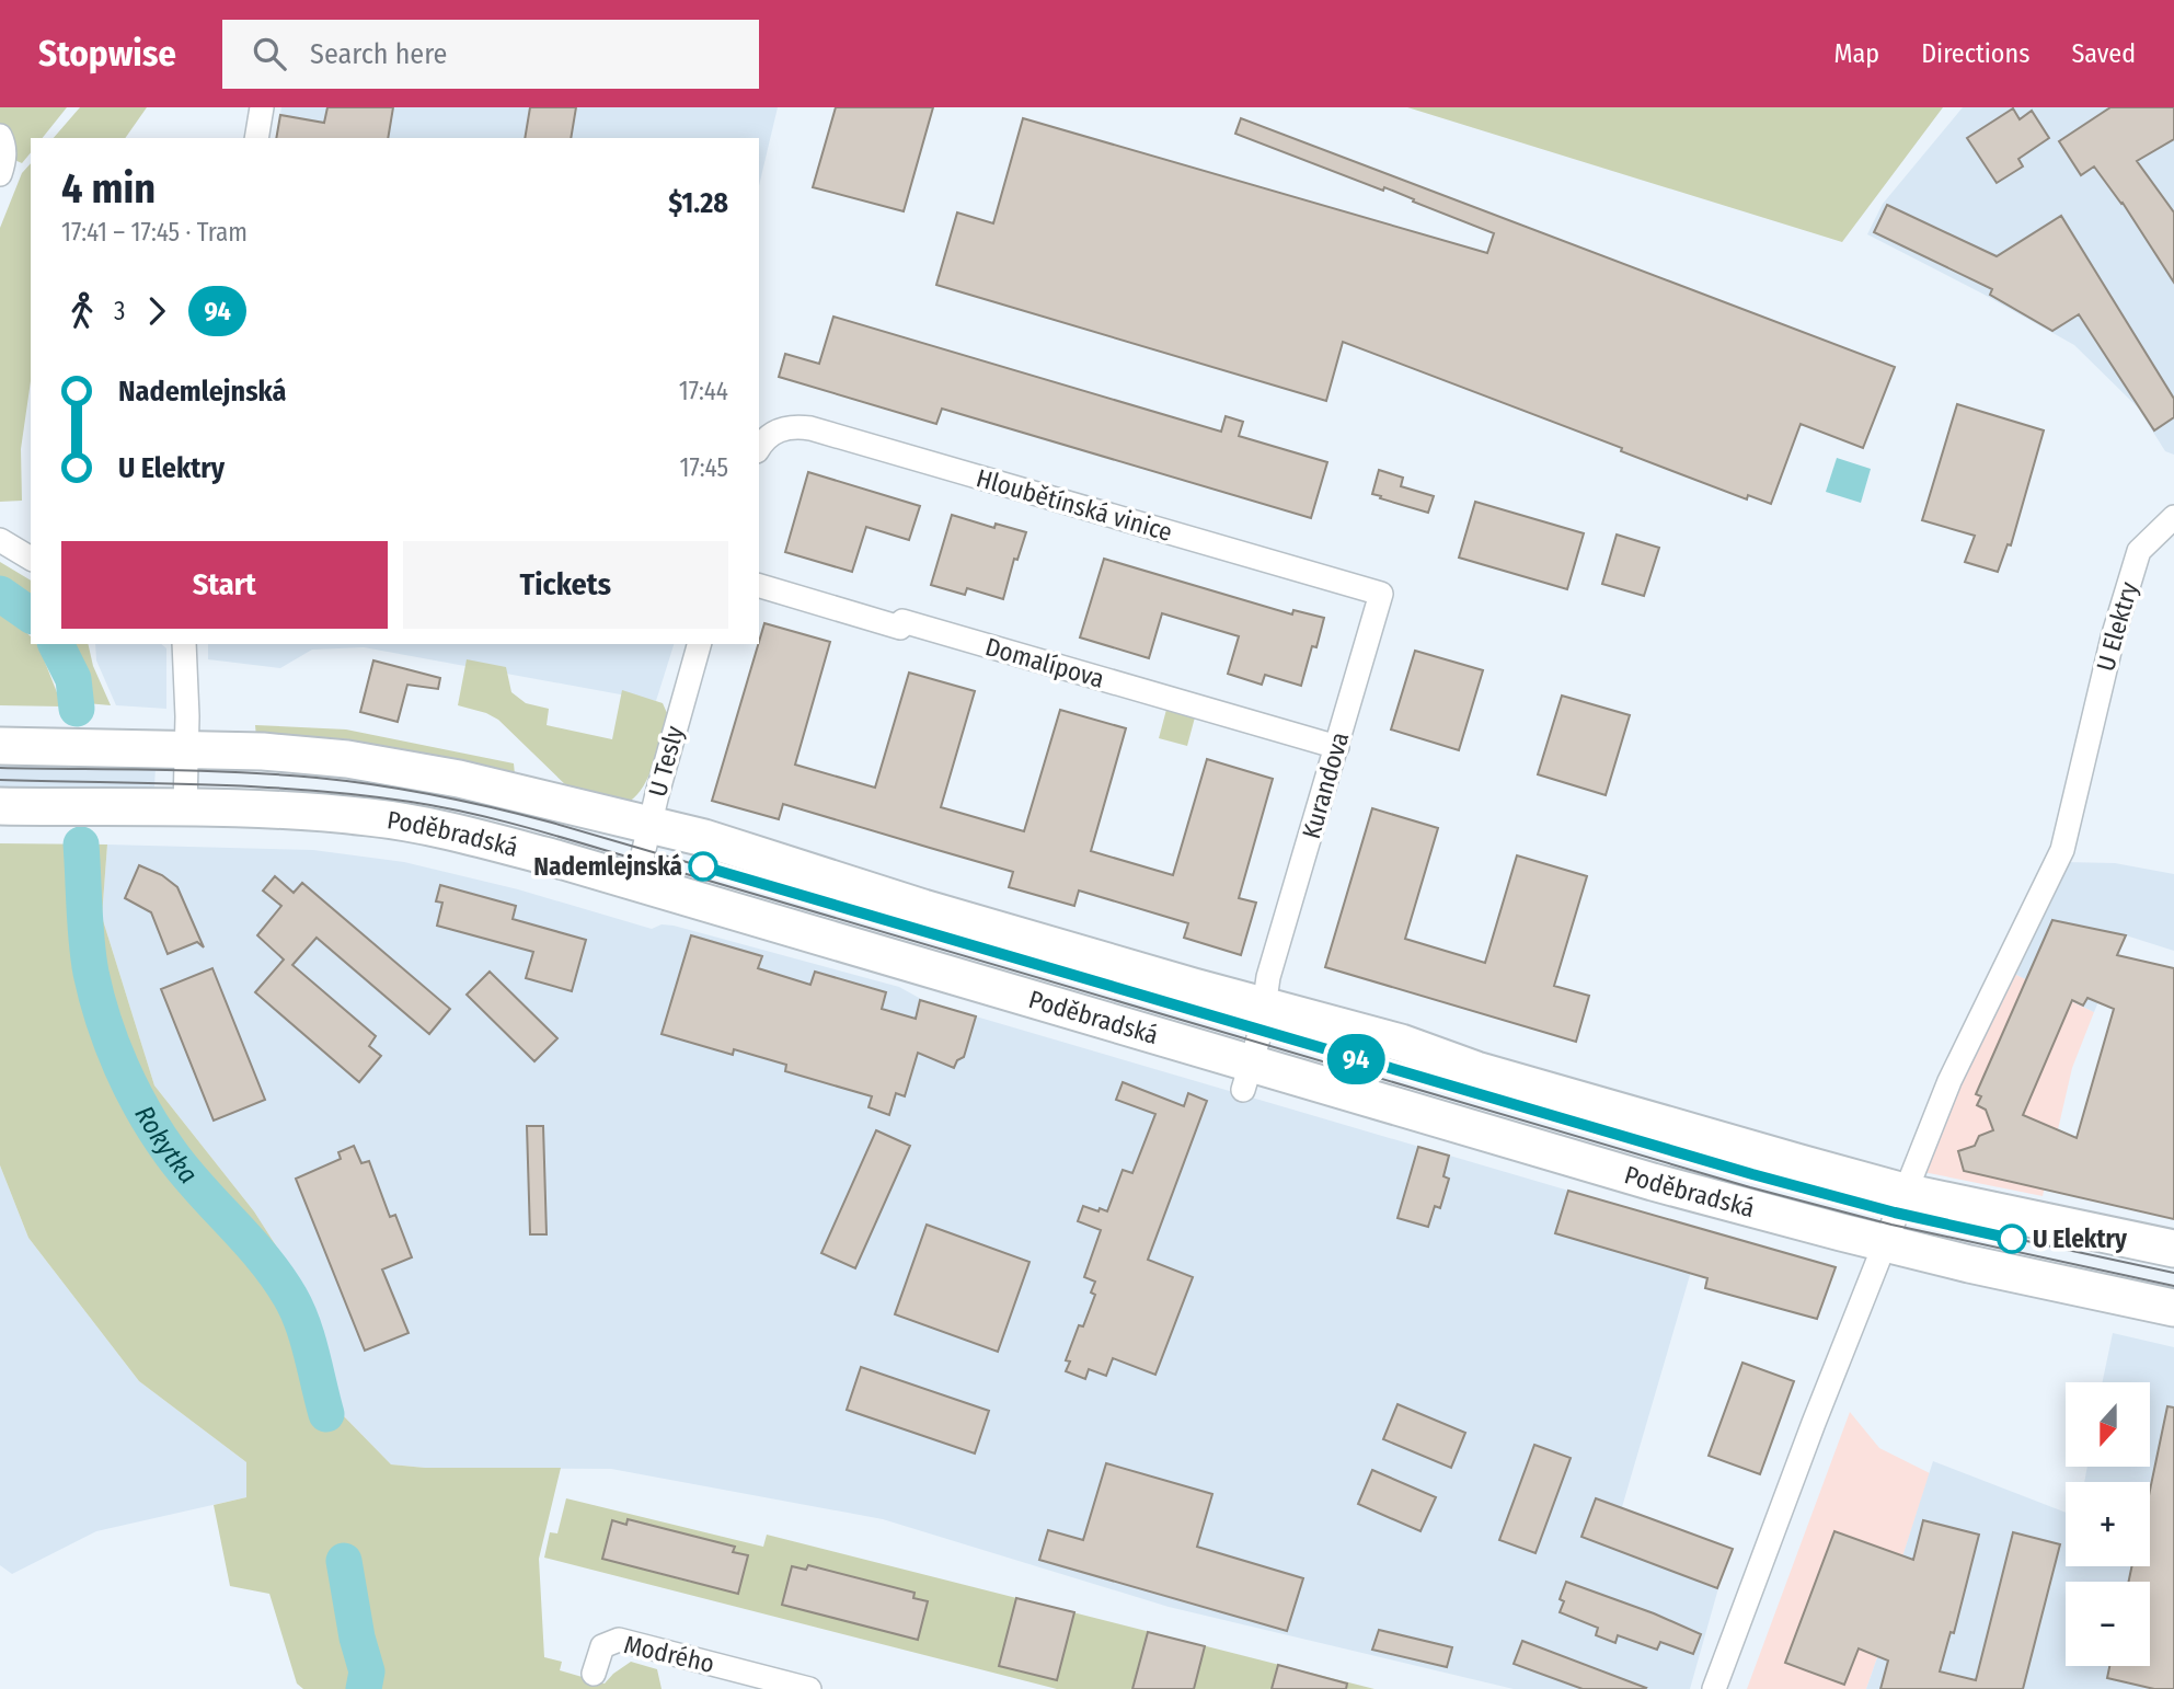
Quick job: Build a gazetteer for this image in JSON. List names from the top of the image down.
{
  "streets": {
    "main road": ["Poděbradská"],
    "street": [
      "Hloubětínská vinice",
      "U Elektry",
      "Domalípova",
      "U Tesly",
      "Kurandova",
      "Modrého"
    ]
  },
  "crossings": [
    ["Hloubětínská vinice", "Kurandova"],
    ["U Elektry", "Poděbradská"],
    ["Domalípova", "Kurandova"],
    ["U Tesly", "Poděbradská"],
    ["Kurandova", "Poděbradská"]
  ],
  "water": ["Rokytka"],
  "places": ["Nademlejnská", "U Elektry"],
  "lines": ["tram line 94"],
  "north": "bottom",
  "page": {
    "header": "Stopwise",
    "search": "Search here",
    "nav": ["Map", "Directions", "Saved"],
    "on_map": "94",
    "heading": ["4 min", "17:41 – 17:45 · Tram", "$1.28"],
    "legs": ["3", "94"],
    "list": [
      {
        "name": "Nademlejnská",
        "value": "17:44"
      },
      {
        "name": "U Elektry",
        "value": "17:45"
      }
    ],
    "buttons": ["Start", "Tickets"],
    "map_buttons": ["+", "−"]
  }
}
